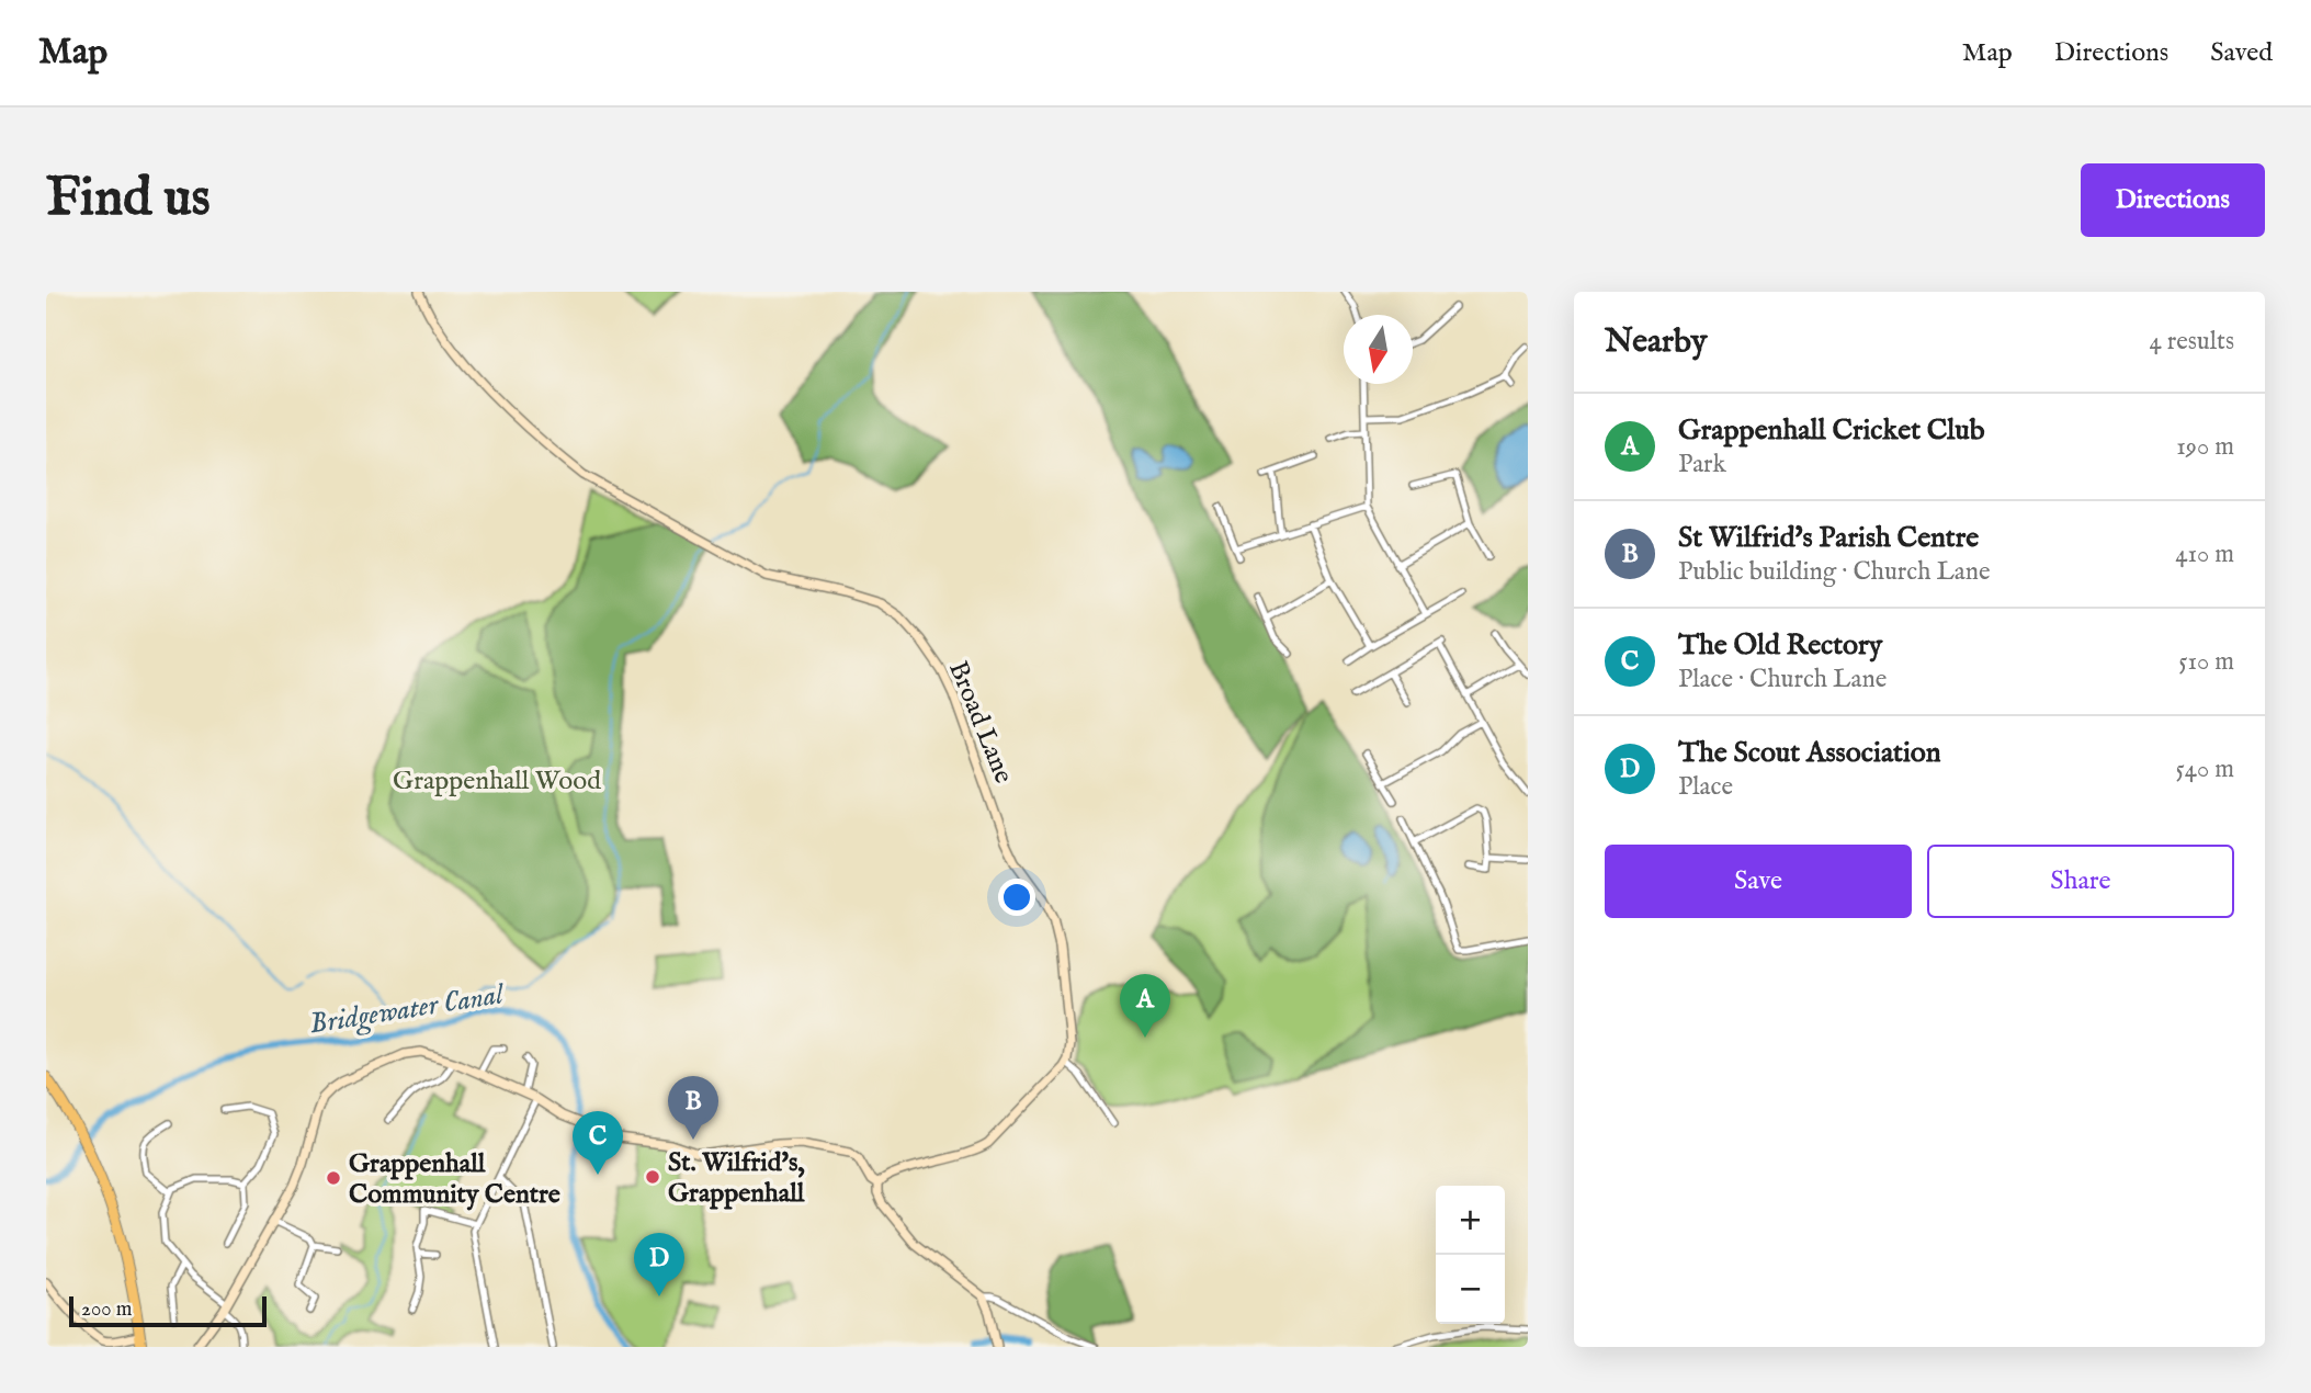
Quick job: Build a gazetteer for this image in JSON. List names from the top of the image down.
{
  "streets": {
    "street": ["Broad Lane"]
  },
  "water": ["Bridgewater Canal"],
  "parks": ["Grappenhall Wood"],
  "places": ["St. Wilfrid's, Grappenhall", "Grappenhall Community Centre"],
  "scale_bar": "200 m",
  "north": "bottom",
  "page": {
    "header": "Map",
    "nav": ["Map", "Directions", "Saved"],
    "buttons": [
      "Directions",
      ["Save", "Share"]
    ],
    "title": "Find us",
    "heading": ["Nearby", "4 results"],
    "list": [
      {
        "mark": "A",
        "name": "Grappenhall Cricket Club",
        "note": "Park",
        "value": "190 m"
      },
      {
        "mark": "B",
        "name": "St Wilfrid's Parish Centre",
        "note": "Public building · Church Lane",
        "value": "410 m"
      },
      {
        "mark": "C",
        "name": "The Old Rectory",
        "note": "Place · Church Lane",
        "value": "510 m"
      },
      {
        "mark": "D",
        "name": "The Scout Association",
        "note": "Place",
        "value": "540 m"
      }
    ],
    "pins": [
      "A",
      "B",
      "C",
      "D"
    ],
    "map_buttons": ["+", "−"],
    "scale": "200 m"
  }
}
